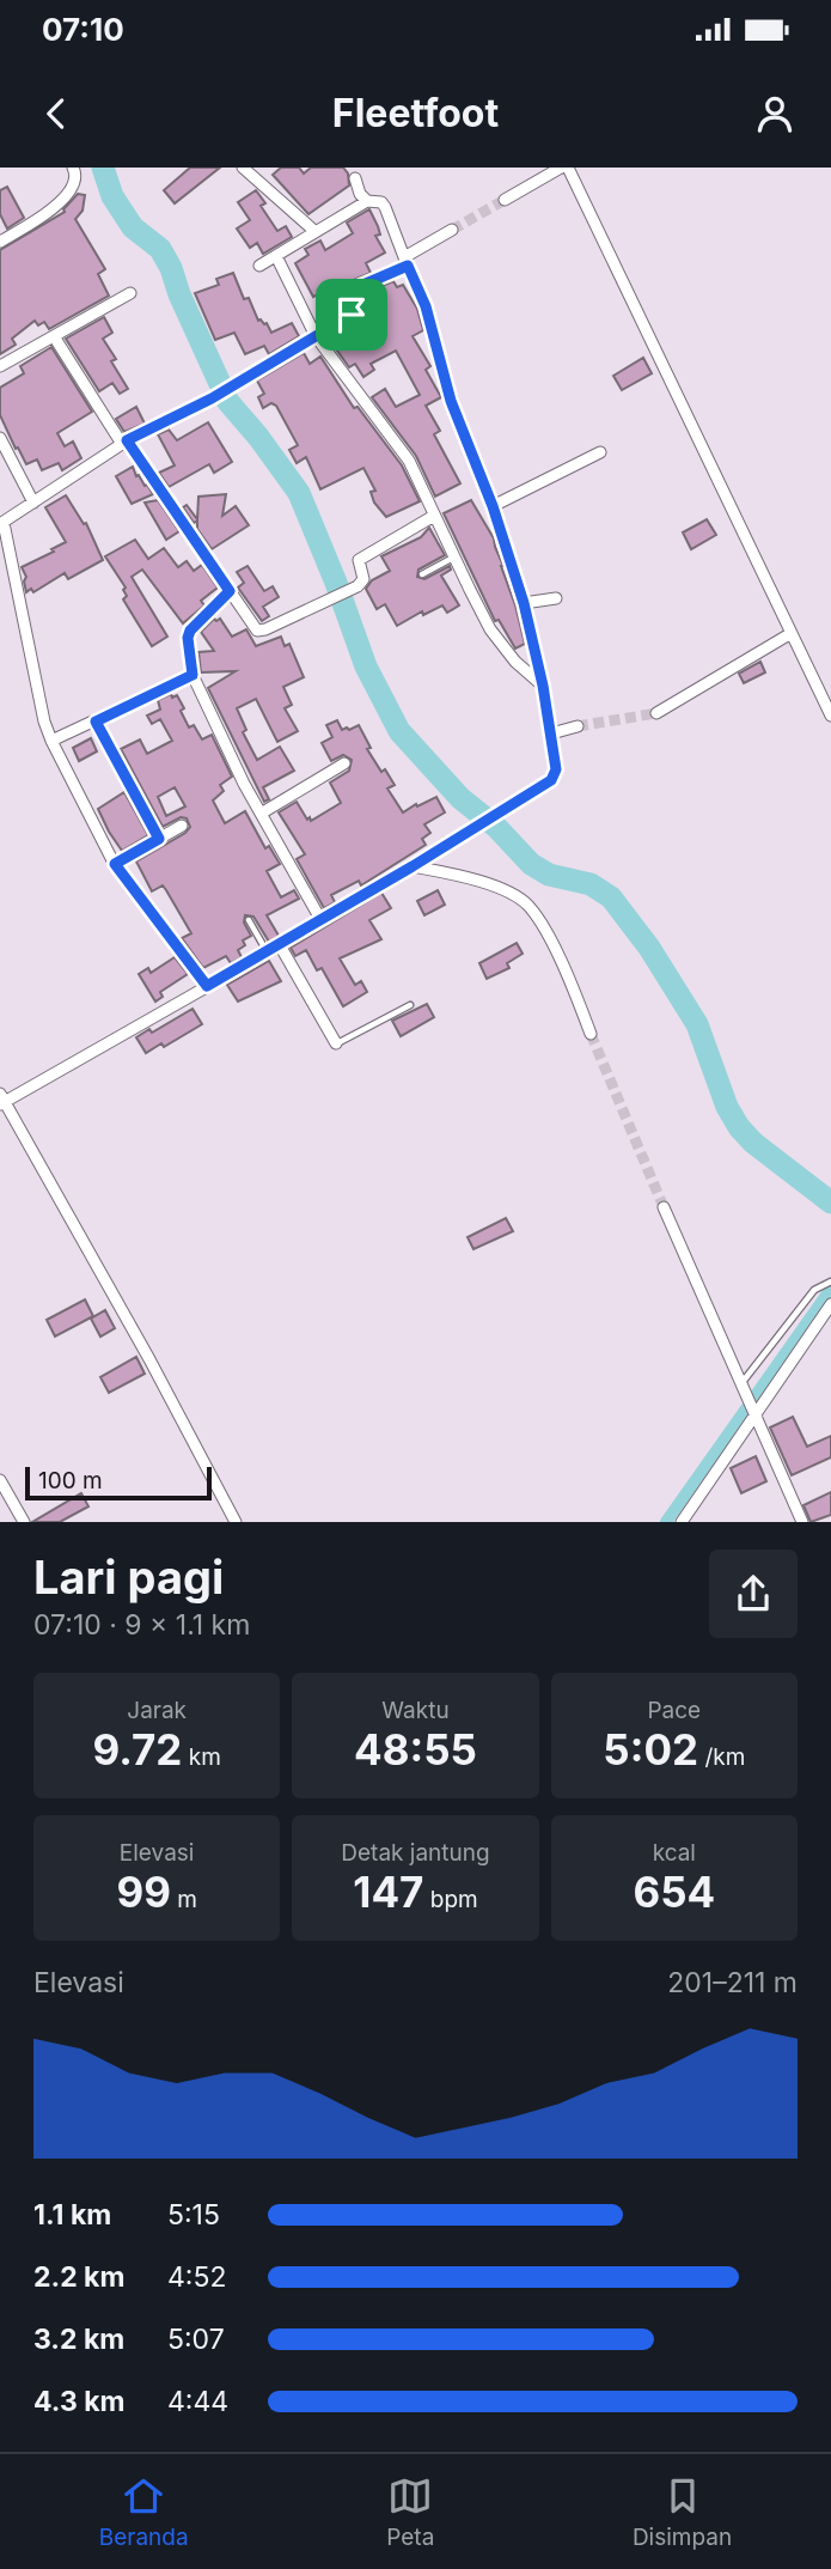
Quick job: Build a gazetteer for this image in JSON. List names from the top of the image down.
{
  "scale_bar": "100 m",
  "page": {
    "status": "07:10",
    "header": "Fleetfoot",
    "scale": "100 m",
    "heading": ["Lari pagi", "07:10 · 9 × 1.1 km"],
    "stats": [
      ["Jarak", "9.72 km"],
      ["Waktu", "48:55"],
      ["Pace", "5:02 /km"],
      ["Elevasi", "99 m"],
      ["Detak jantung", "147 bpm"],
      ["kcal", "654"]
    ],
    "chart": ["Elevasi", "201–211 m"],
    "list": [
      {
        "name": "1.1 km",
        "note": "5:15"
      },
      {
        "name": "2.2 km",
        "note": "4:52"
      },
      {
        "name": "3.2 km",
        "note": "5:07"
      },
      {
        "name": "4.3 km",
        "note": "4:44"
      }
    ],
    "tabs": ["Beranda", "Peta", "Disimpan"]
  }
}
